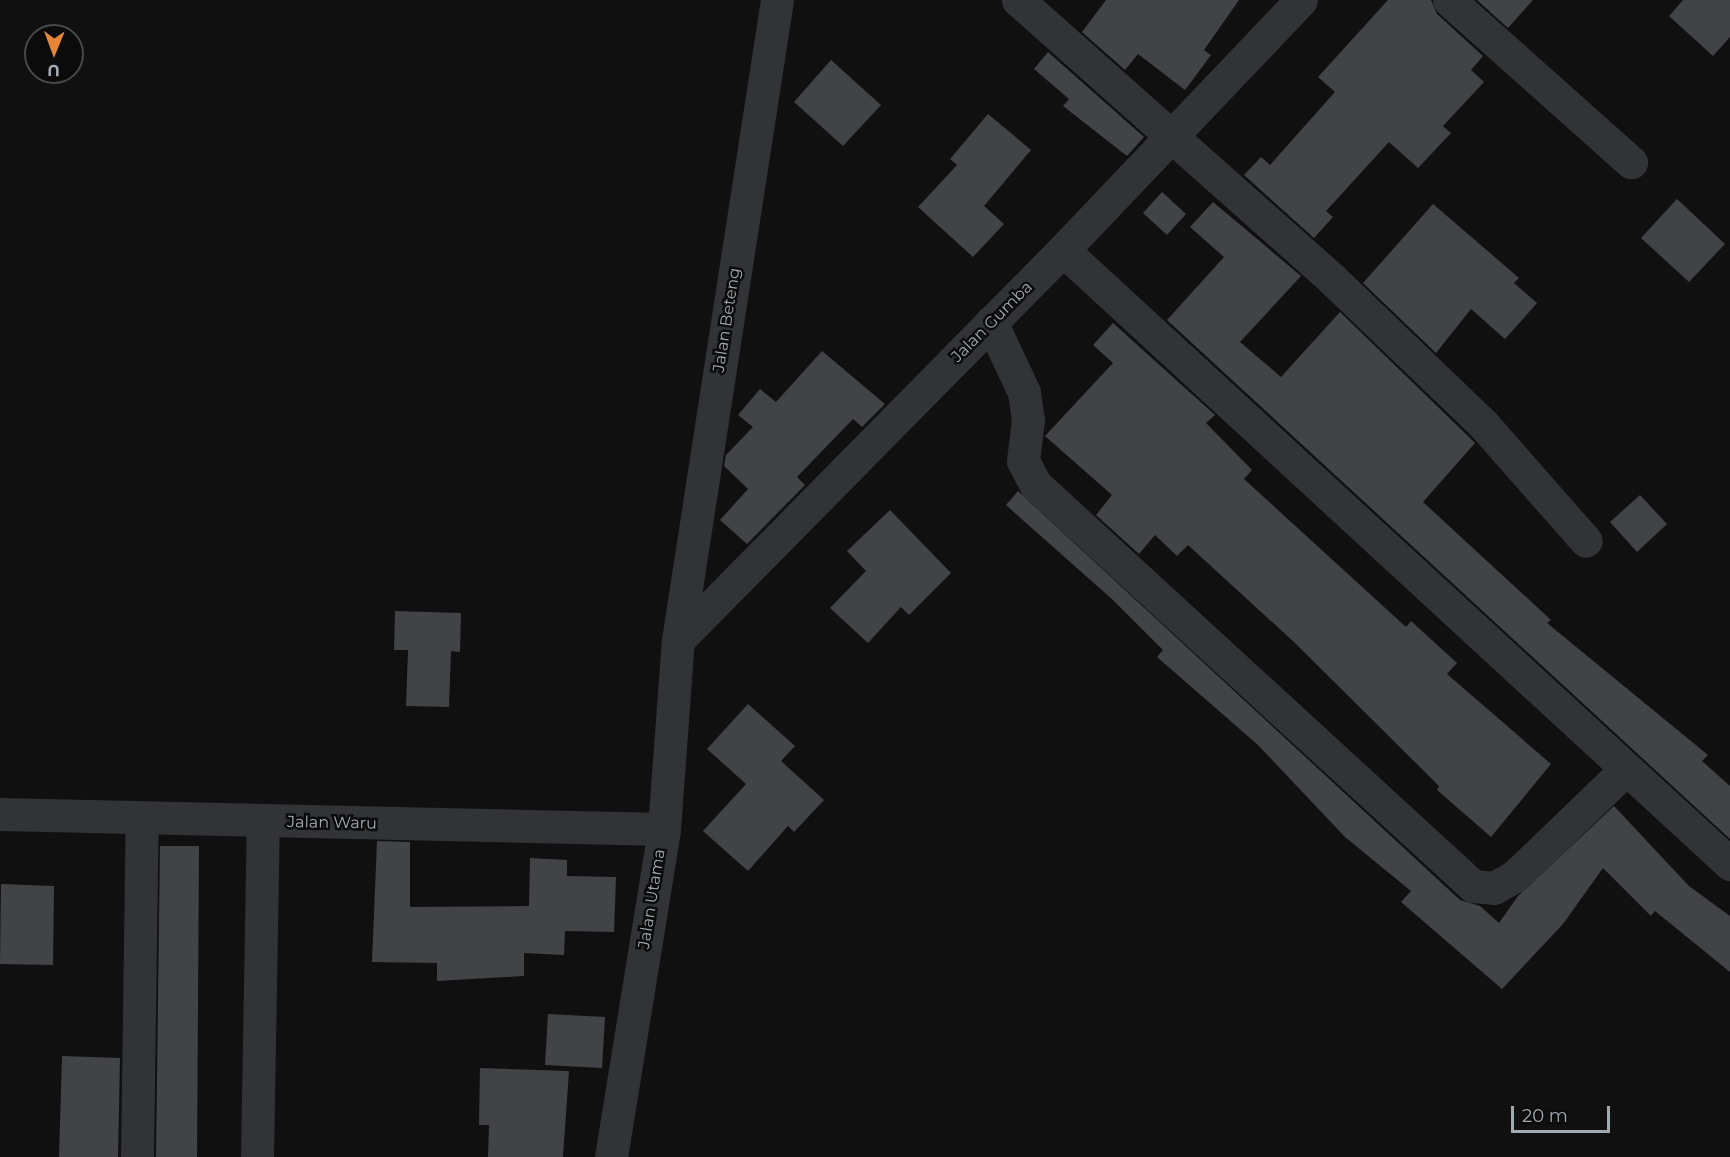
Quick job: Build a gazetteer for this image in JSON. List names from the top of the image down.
{
  "streets": {
    "street": [
      "Jalan Beteng",
      "Jalan Gumba",
      "Jalan Waru",
      "Jalan Utama"
    ]
  },
  "crossings": [
    ["Jalan Beteng", "Jalan Gumba"],
    ["Jalan Beteng", "Jalan Utama"],
    ["Jalan Gumba", "Jalan Utama"],
    ["Jalan Waru", "Jalan Utama"]
  ],
  "scale_bar": "20 m",
  "north": "bottom"
}
